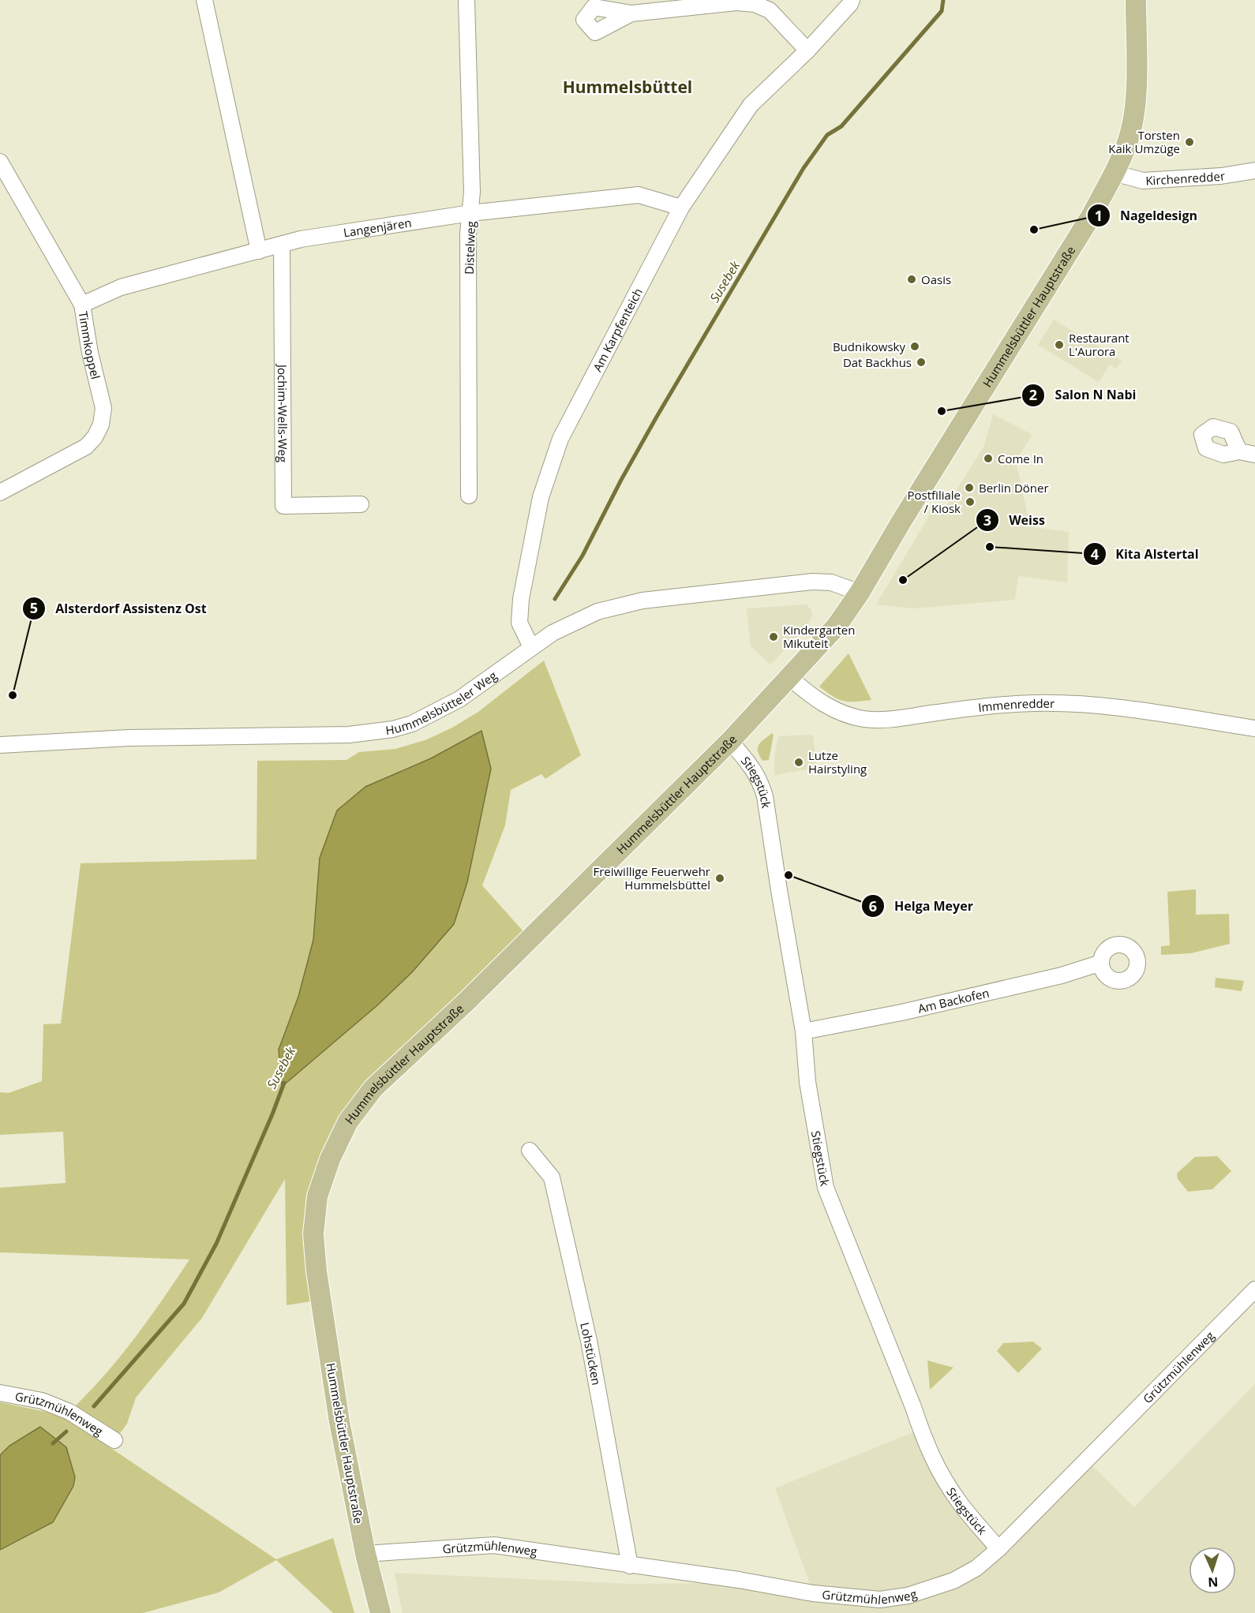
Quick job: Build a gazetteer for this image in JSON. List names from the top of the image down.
{
  "streets": {
    "main road": ["Hummelsbüttler Hauptstraße"],
    "street": [
      "Kirchenredder",
      "Langenjären",
      "Distelweg",
      "Am Karpfenteich",
      "Timmkoppel",
      "Jochim-Wells-Weg",
      "Hummelsbütteler Weg",
      "Immenredder",
      "Stiegstück",
      "Am Backofen",
      "Lohstücken",
      "Grützmühlenweg"
    ]
  },
  "crossings": [
    ["Kirchenredder", "Hummelsbüttler Hauptstraße"],
    ["Langenjären", "Distelweg"],
    ["Langenjären", "Am Karpfenteich"],
    ["Langenjären", "Timmkoppel"],
    ["Langenjären", "Jochim-Wells-Weg"],
    ["Hummelsbüttler Hauptstraße", "Hummelsbütteler Weg"],
    ["Hummelsbüttler Hauptstraße", "Immenredder"],
    ["Hummelsbüttler Hauptstraße", "Stiegstück"],
    ["Hummelsbüttler Hauptstraße", "Grützmühlenweg"],
    ["Am Karpfenteich", "Hummelsbütteler Weg"],
    ["Stiegstück", "Am Backofen"],
    ["Stiegstück", "Grützmühlenweg"],
    ["Lohstücken", "Grützmühlenweg"]
  ],
  "districts": ["Hummelsbüttel"],
  "water": ["Susebek"],
  "places": [
    "Torsten Kaik Umzüge",
    "Nageldesign",
    "Oasis",
    "Restaurant L'Aurora",
    "Budnikowsky",
    "Dat Backhus",
    "Salon N Nabi",
    "Come In",
    "Berlin Döner",
    "Postfiliale / Kiosk",
    "Kita Alstertal",
    "Weiss",
    "Kindergarten Mikuteit",
    "Alsterdorf Assistenz Ost",
    "Lutze Hairstyling",
    "Helga Meyer",
    "Freiwillige Feuerwehr Hummelsbüttel"
  ],
  "north": "bottom"
}
